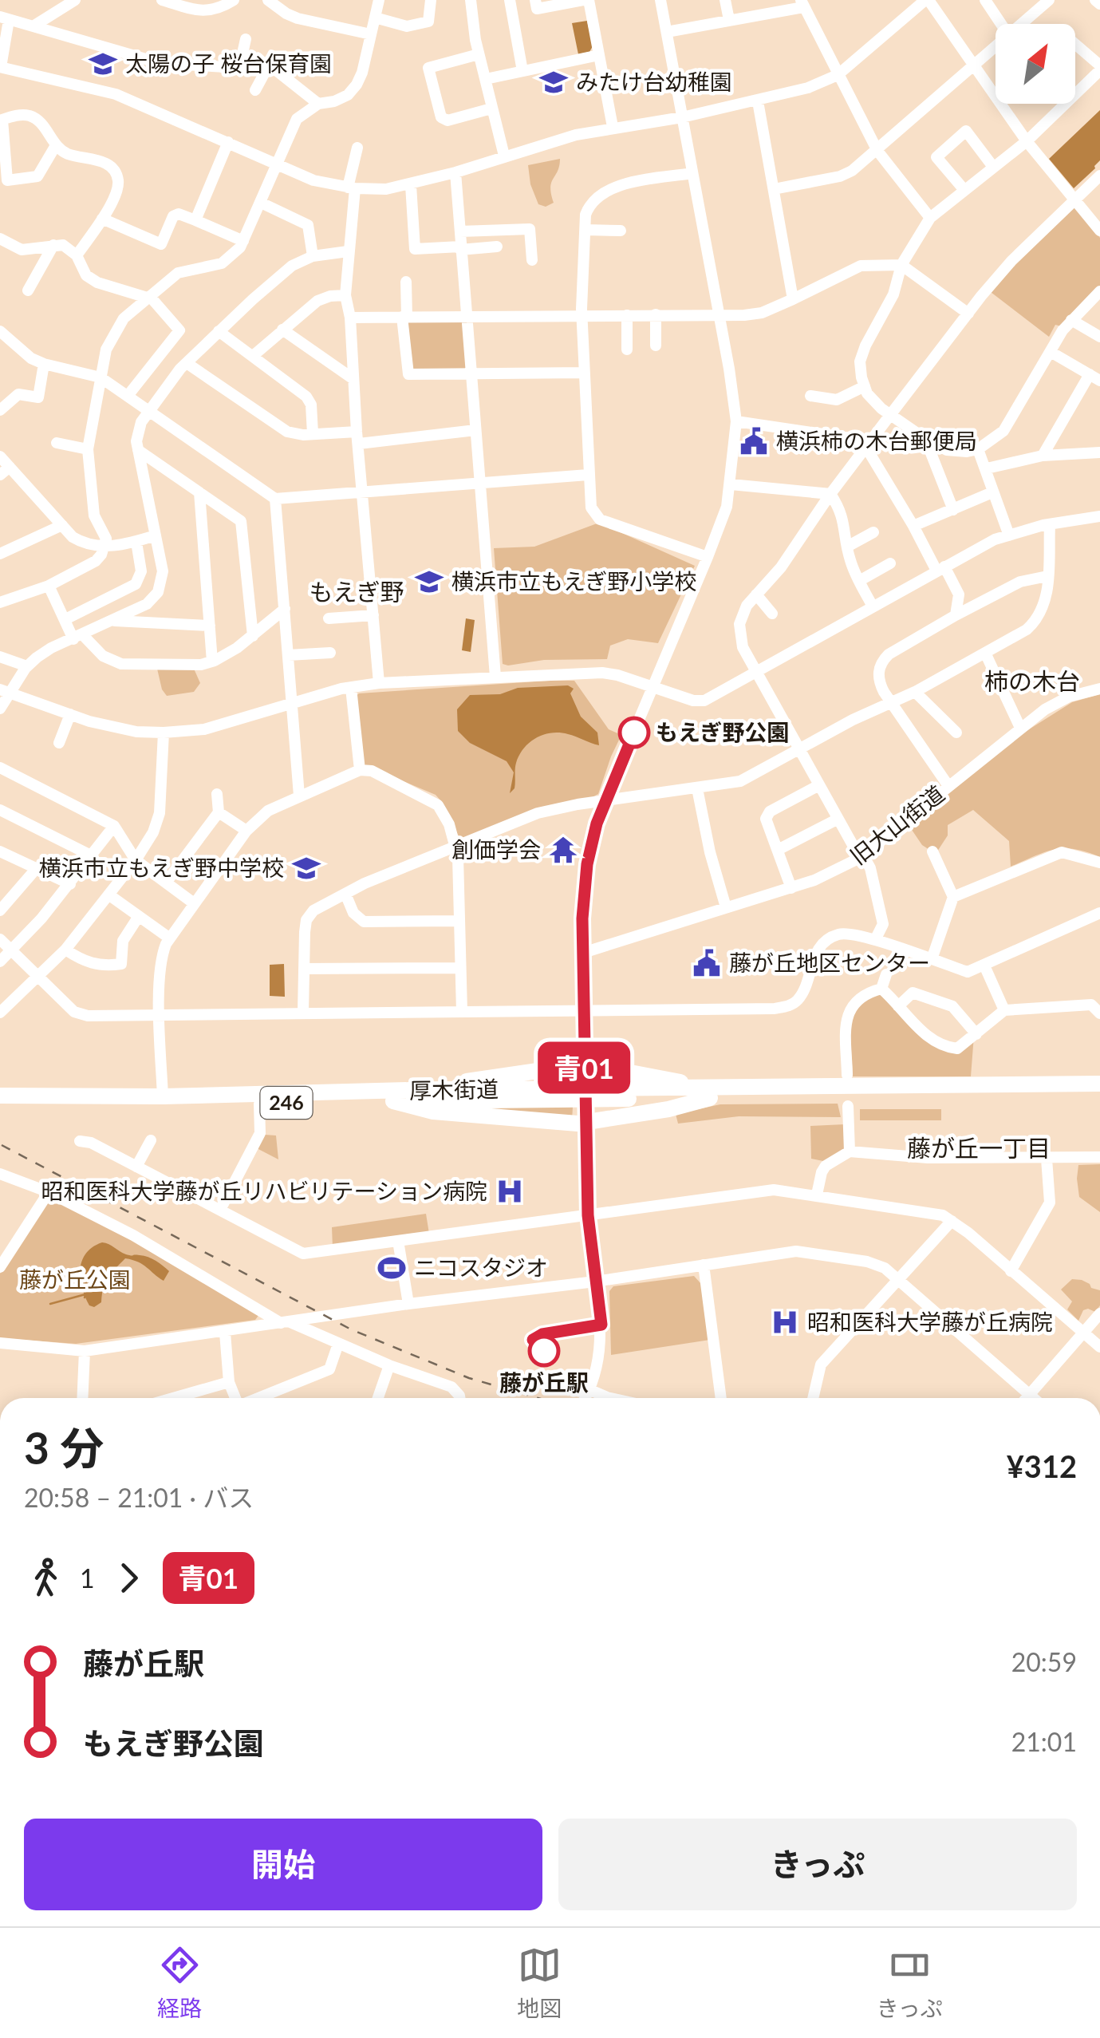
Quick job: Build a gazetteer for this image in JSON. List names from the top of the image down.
{
  "streets": {
    "highway": ["厚木街道", "246"],
    "street": ["旧大山街道"]
  },
  "districts": ["もえぎ野", "柿の木台", "藤が丘一丁目"],
  "parks": ["藤が丘公園"],
  "places": {
    "school or university": [
      "太陽の子 桜台保育園",
      "みたけ台幼稚園",
      "横浜市立もえぎ野小学校",
      "横浜市立もえぎ野中学校"
    ],
    "public building": ["横浜柿の木台郵便局", "藤が丘地区センター"],
    "other": ["もえぎ野公園", "藤が丘駅"],
    "temple": ["創価学会"],
    "hospital": ["昭和医科大学藤が丘リハビリテーション病院", "昭和医科大学藤が丘病院"],
    "sports": ["ニコスタジオ"]
  },
  "lines": ["bus line 青01"],
  "north": "top right",
  "page": {
    "on_map": "青01",
    "heading": ["3 分", "20:58 – 21:01 · バス", "¥312"],
    "legs": ["1", "青01"],
    "list": [
      {
        "name": "藤が丘駅",
        "value": "20:59"
      },
      {
        "name": "もえぎ野公園",
        "value": "21:01"
      }
    ],
    "buttons": ["開始", "きっぷ"],
    "tabs": ["経路", "地図", "きっぷ"]
  }
}
